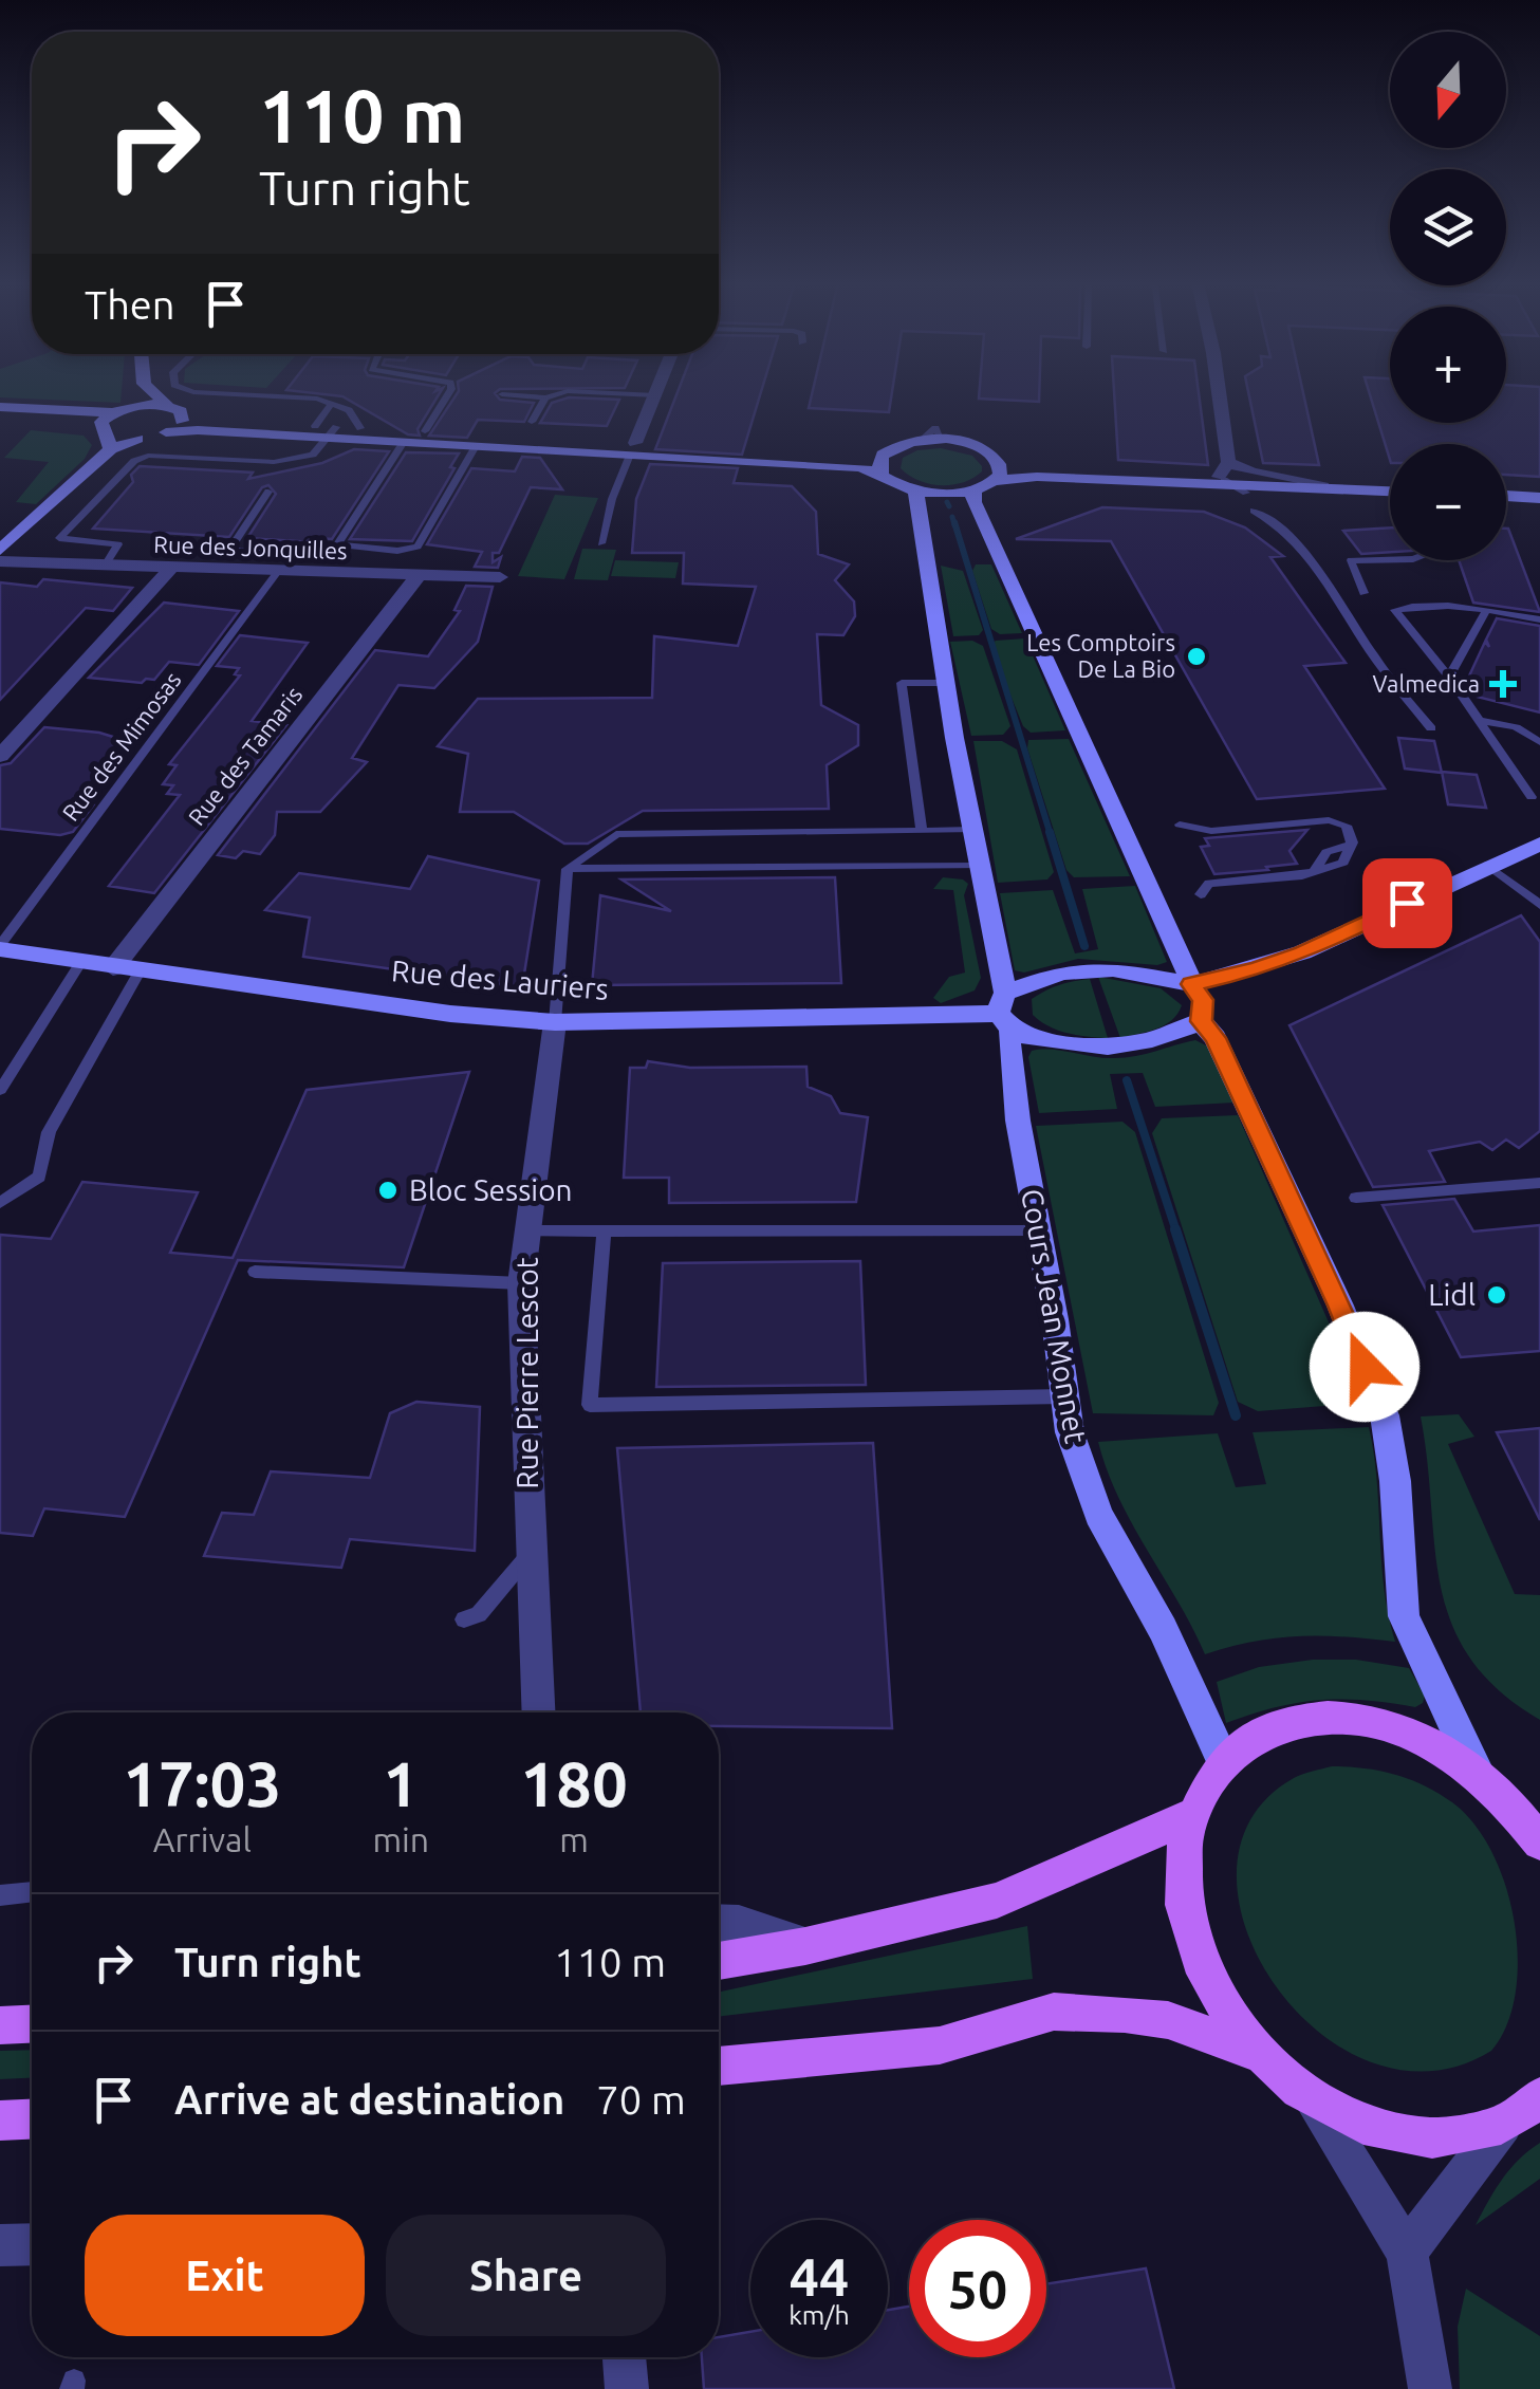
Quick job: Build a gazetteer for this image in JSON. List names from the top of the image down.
{
  "streets": {
    "main road": ["Rue des Lauriers", "Cours Jean Monnet"],
    "street": ["Rue des Jonquilles", "Rue des Tamaris", "Rue Pierre Lescot"],
    "lane": ["Rue des Mimosas"]
  },
  "crossings": [
    ["Rue des Jonquilles", "Rue des Mimosas"],
    ["Rue des Jonquilles", "Rue des Tamaris"],
    ["Rue des Mimosas", "Rue des Lauriers"],
    ["Rue des Tamaris", "Rue des Lauriers"],
    ["Rue des Lauriers", "Cours Jean Monnet"],
    ["Rue des Lauriers", "Rue Pierre Lescot"]
  ],
  "places": {
    "other": ["Les Comptoirs De La Bio", "Bloc Session", "Lidl"],
    "health": ["Valmedica"]
  },
  "north": "bottom",
  "page": {
    "map_buttons": ["+", "−"],
    "turn": ["110 m", "Turn right"],
    "then": "Then",
    "eta": [
      "17:03",
      "Arrival",
      "1",
      "min",
      "180",
      "m"
    ],
    "list": [
      {
        "name": "Turn right",
        "value": "110 m"
      },
      {
        "name": "Arrive at destination",
        "value": "70 m"
      }
    ],
    "buttons": ["Exit", "Share"],
    "speed": "44 km/h",
    "limit": "50"
  }
}
